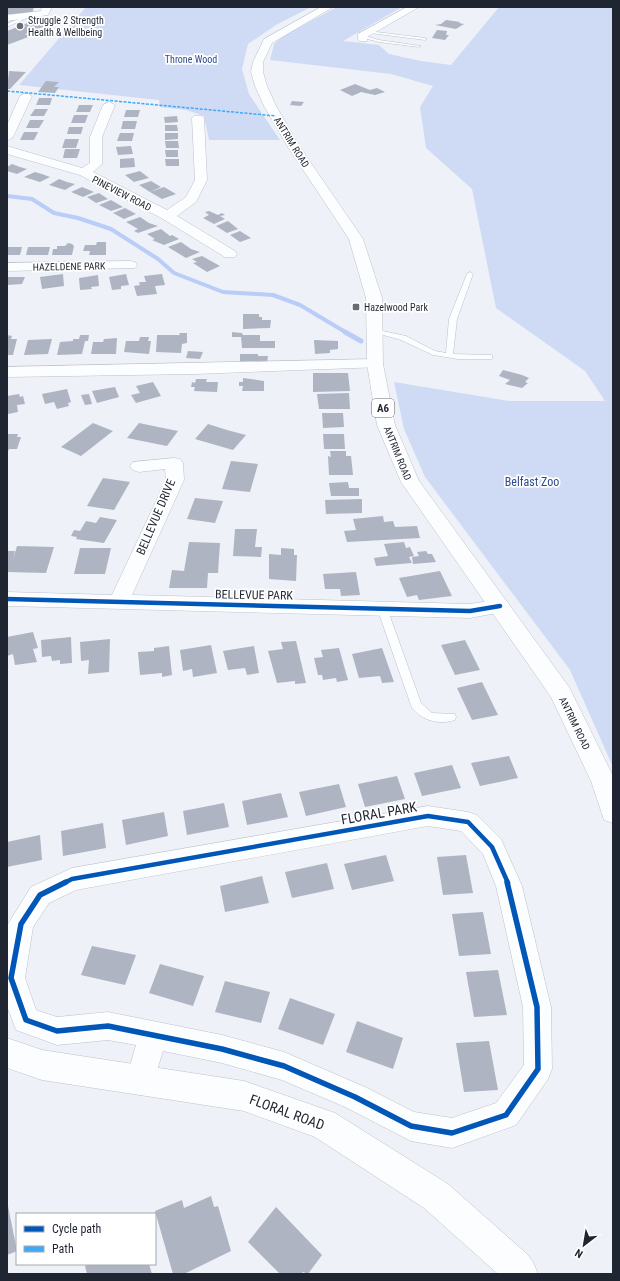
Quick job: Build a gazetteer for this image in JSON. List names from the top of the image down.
{
  "streets": {
    "main road": ["ANTRIM ROAD", "A6", "FLORAL ROAD"],
    "street": [
      "PINEVIEW ROAD",
      "HAZELDENE PARK",
      "BELLEVUE DRIVE",
      "BELLEVUE PARK",
      "FLORAL PARK"
    ]
  },
  "crossings": [
    ["ANTRIM ROAD", "BELLEVUE PARK"],
    ["BELLEVUE DRIVE", "BELLEVUE PARK"]
  ],
  "parks": ["Throne Wood", "Belfast Zoo"],
  "places": {
    "other": ["Struggle 2 Strength Health & Wellbeing"],
    "transit": ["Hazelwood Park"]
  },
  "legend": ["Cycle path", "Path"],
  "north": "bottom left"
}
